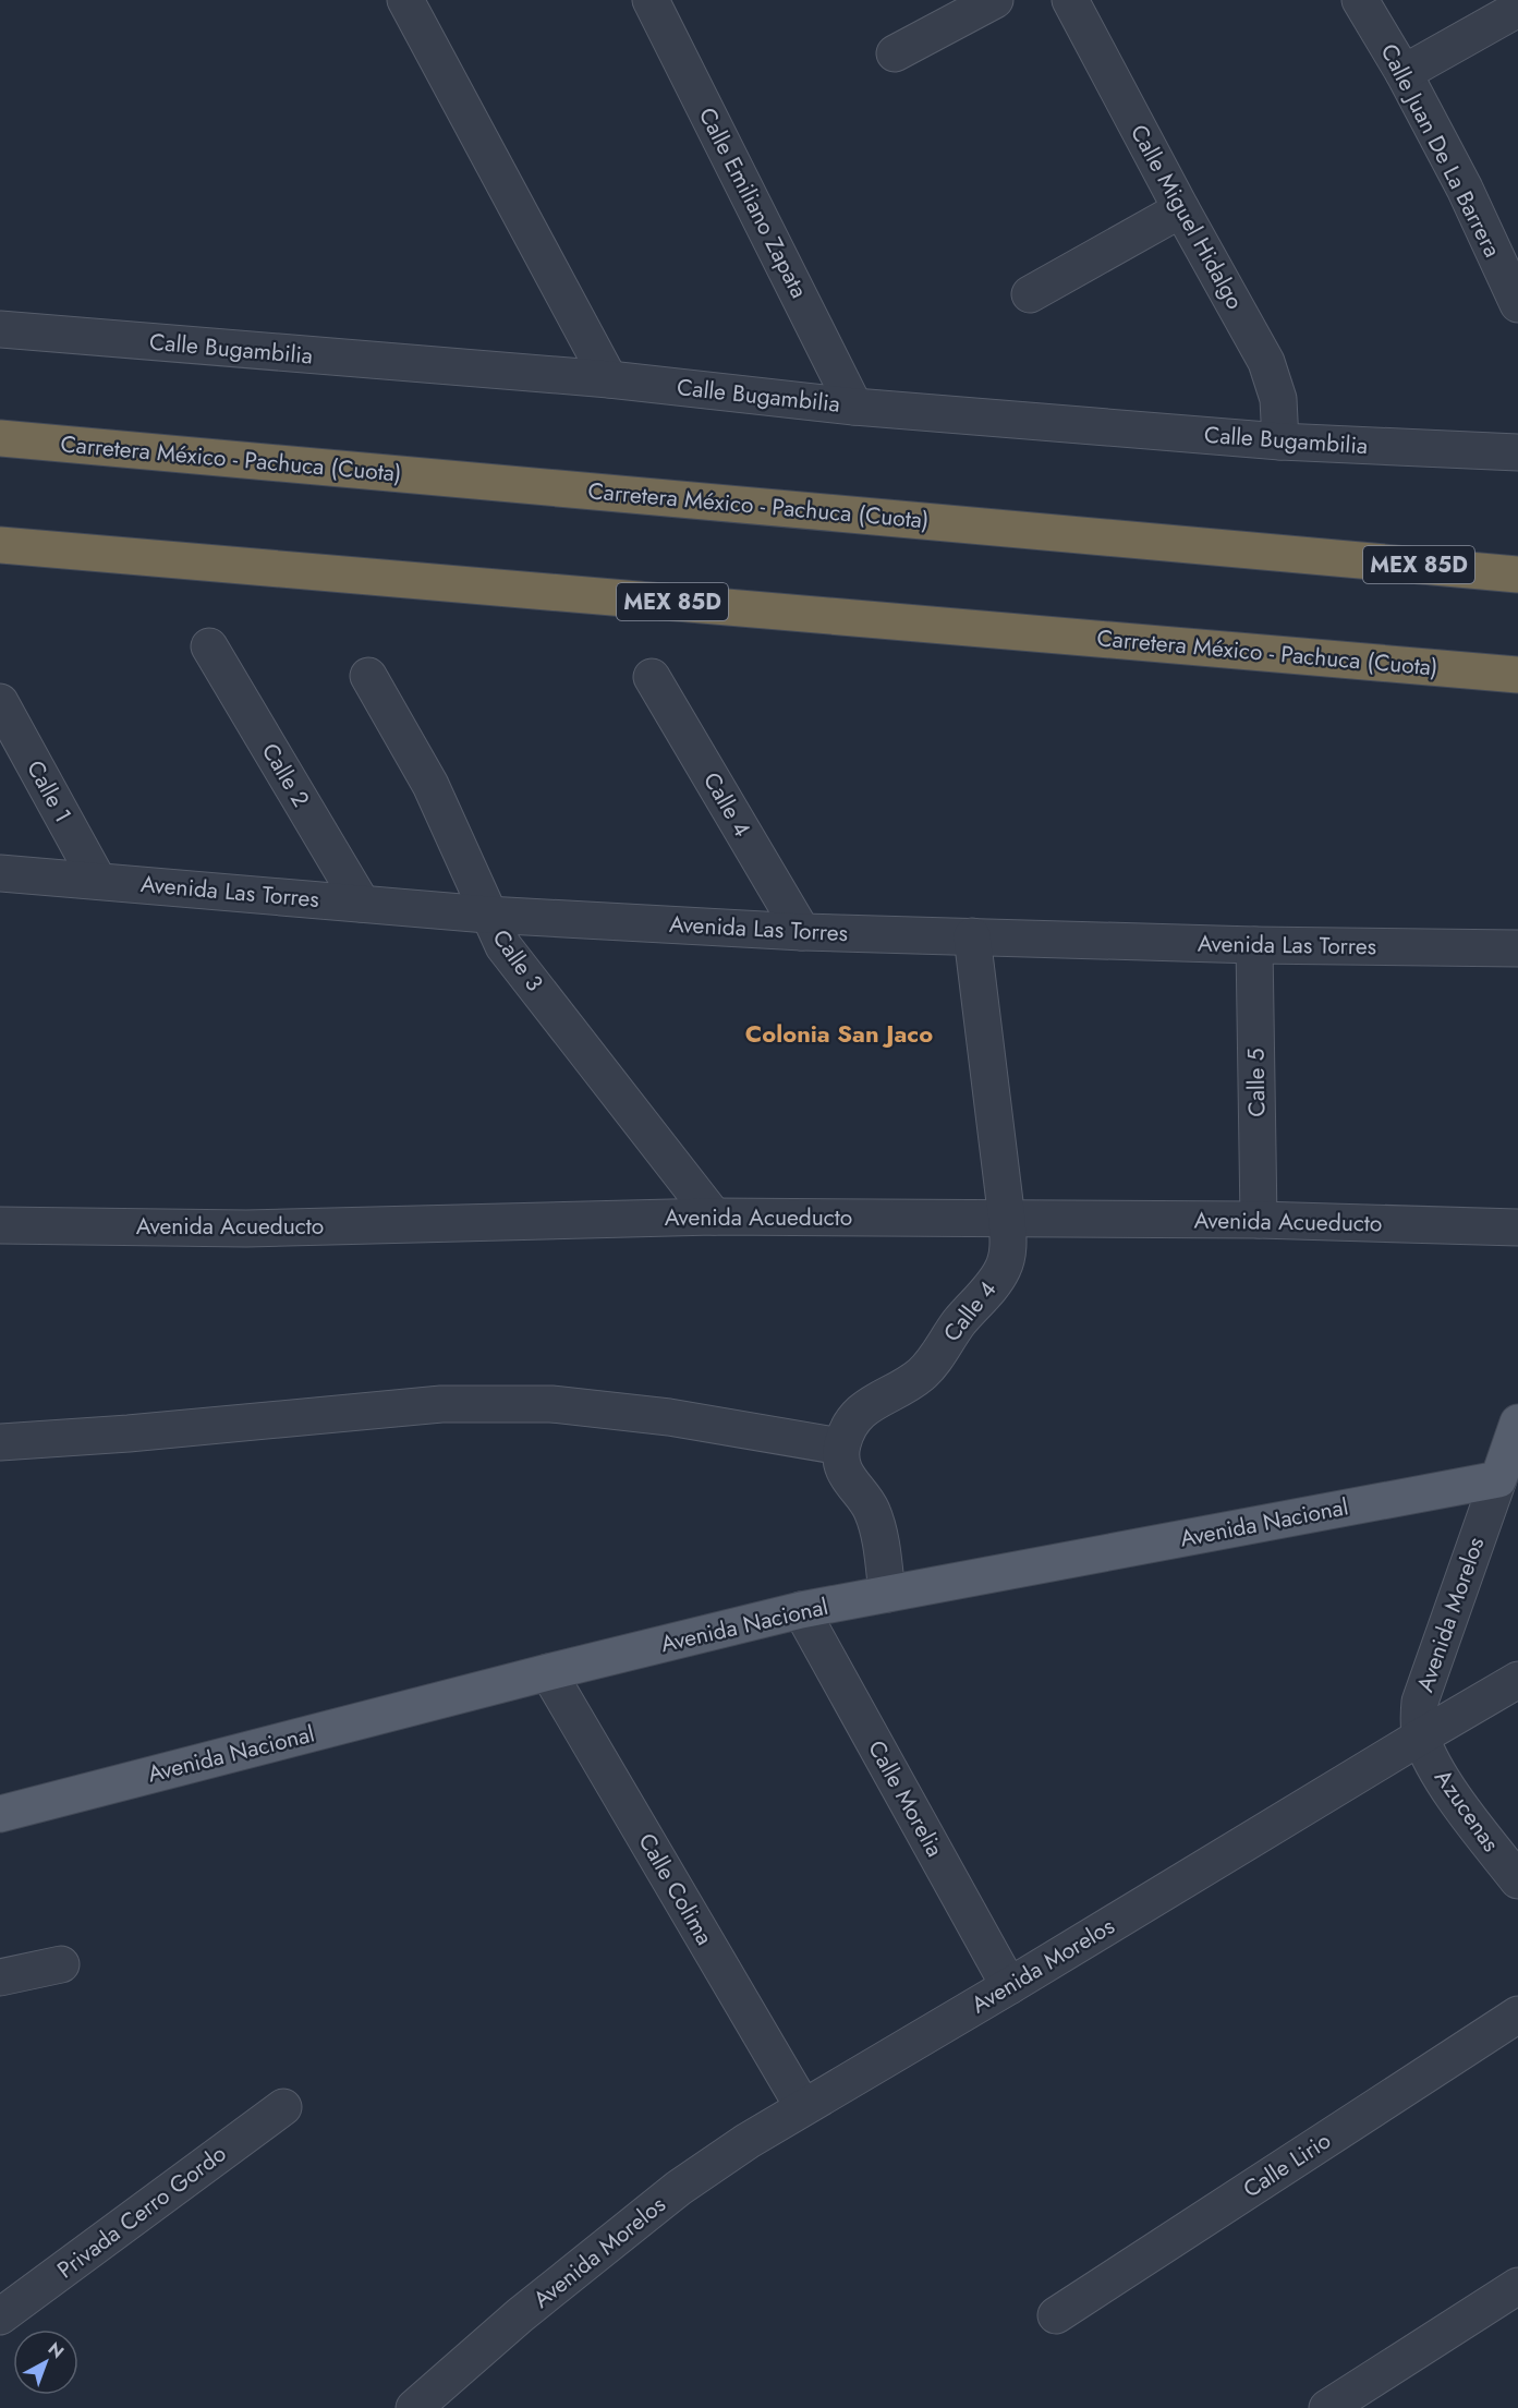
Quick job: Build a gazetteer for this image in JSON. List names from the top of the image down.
{
  "streets": {
    "highway": ["Carretera México - Pachuca (Cuota)", "MEX 85D"],
    "main road": ["Avenida Nacional", "Avenida Morelos"],
    "street": [
      "Calle Juan De La Barrera",
      "Calle Emiliano Zapata",
      "Calle Miguel Hidalgo",
      "Calle Bugambilia",
      "Calle 2",
      "Calle 1",
      "Calle 4",
      "Avenida Las Torres",
      "Calle 3",
      "Calle 5",
      "Avenida Acueducto",
      "Calle Morelia",
      "Azucenas",
      "Calle Colima",
      "Calle Lirio",
      "Privada Cerro Gordo"
    ]
  },
  "crossings": [
    ["Calle Emiliano Zapata", "Calle Bugambilia"],
    ["Calle Miguel Hidalgo", "Calle Bugambilia"],
    ["Calle 2", "Avenida Las Torres"],
    ["Calle 1", "Avenida Las Torres"],
    ["Calle 4", "Avenida Las Torres"],
    ["Calle 4", "Avenida Acueducto"],
    ["Avenida Las Torres", "Calle 3"],
    ["Avenida Las Torres", "Calle 5"],
    ["Calle 3", "Avenida Acueducto"],
    ["Calle 5", "Avenida Acueducto"],
    ["Avenida Nacional", "Avenida Morelos"],
    ["Avenida Nacional", "Calle Morelia"],
    ["Avenida Nacional", "Calle Colima"],
    ["Avenida Morelos", "Calle Morelia"],
    ["Avenida Morelos", "Azucenas"],
    ["Avenida Morelos", "Calle Colima"]
  ],
  "districts": ["Colonia San Jaco"],
  "north": "top right"
}
